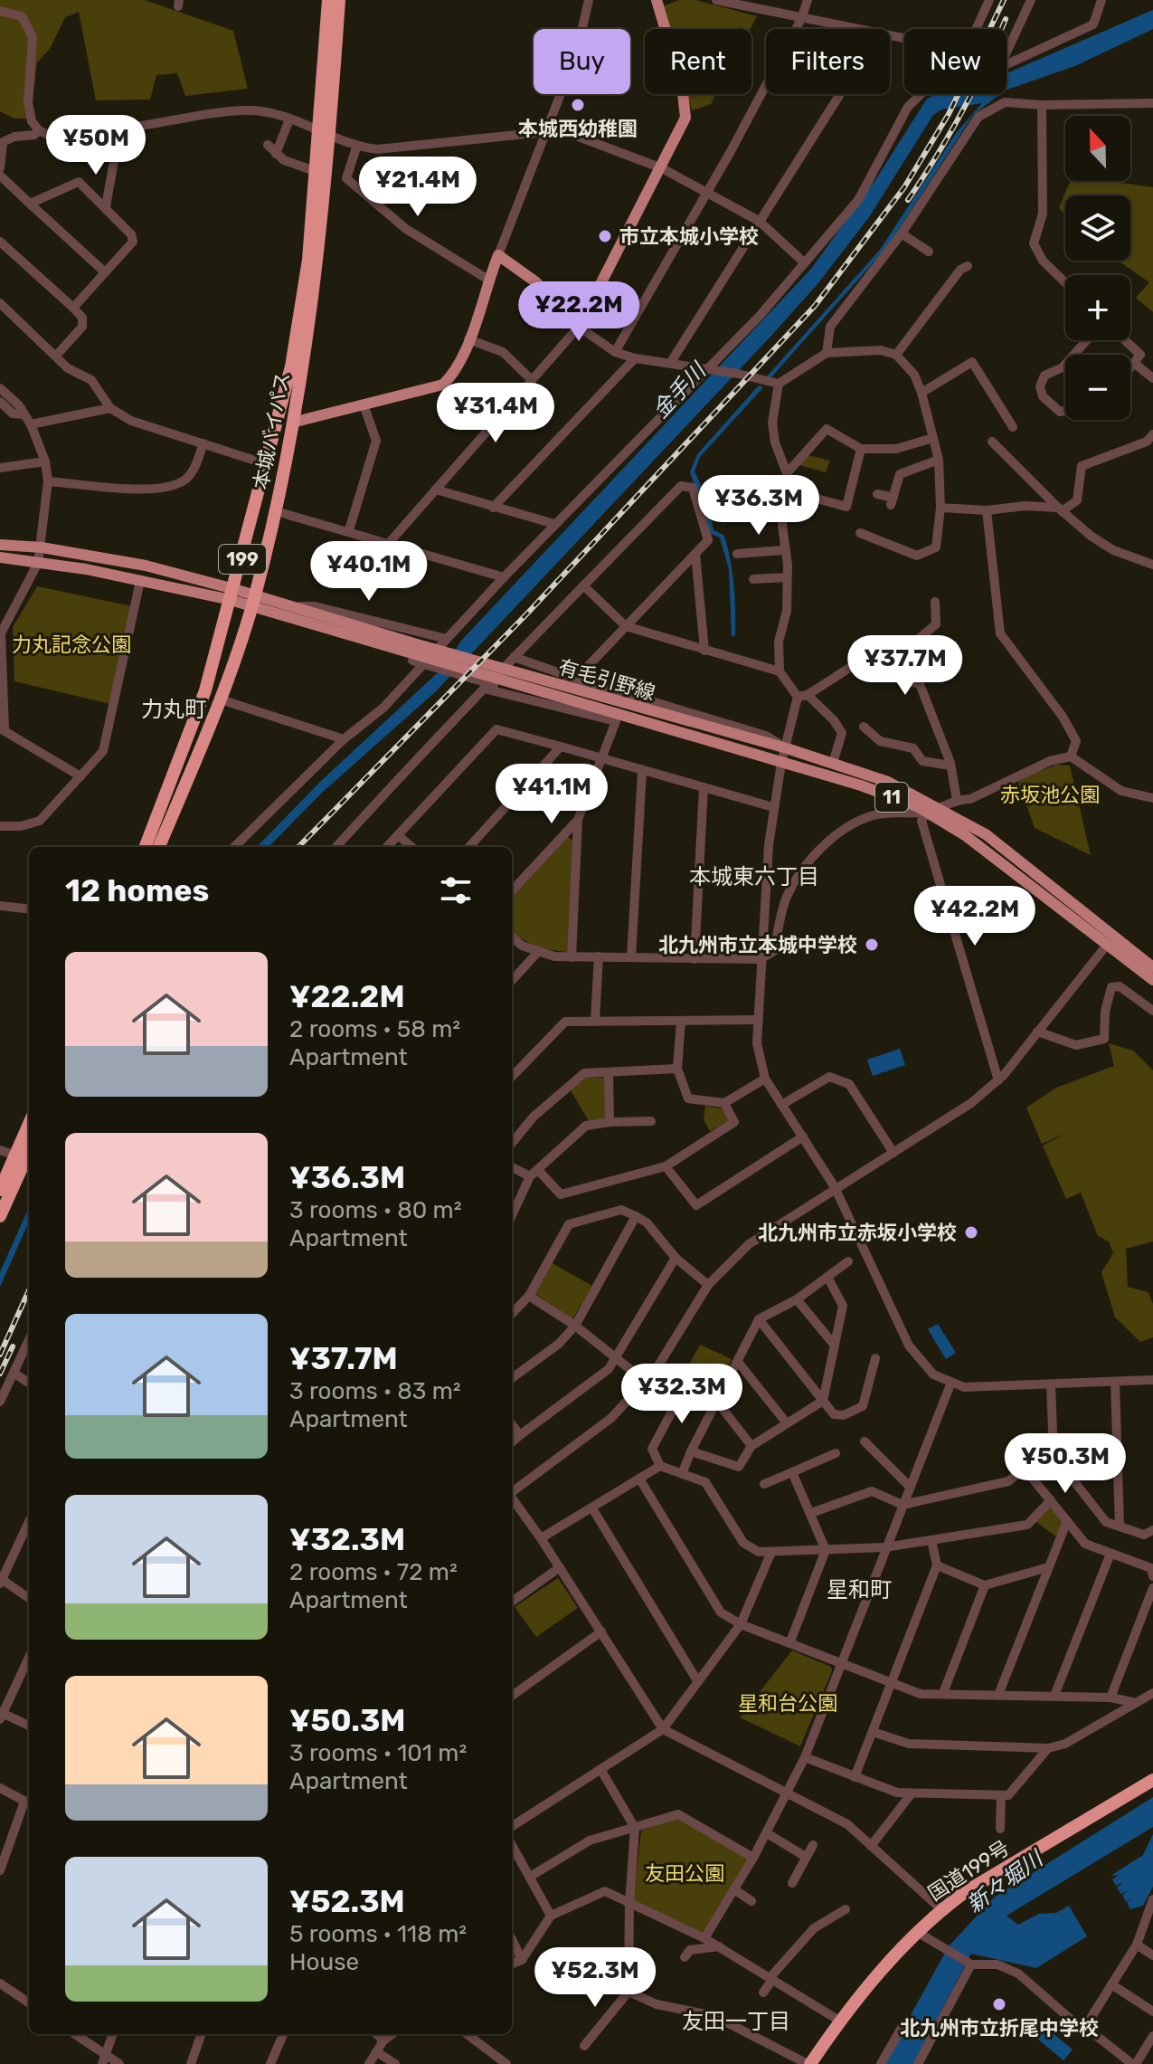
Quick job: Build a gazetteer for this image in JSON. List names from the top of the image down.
{
  "streets": {
    "highway": ["本城バイパス", "199", "国道199号"],
    "main road": ["有毛引野線", "11"]
  },
  "crossings": [
    ["本城バイパス", "有毛引野線"]
  ],
  "districts": [
    "力丸町",
    "本城東六丁目",
    "星和町",
    "友田一丁目"
  ],
  "water": ["金手川", "新々堀川"],
  "parks": [
    "力丸記念公園",
    "赤坂池公園",
    "星和台公園",
    "友田公園"
  ],
  "places": [
    "本城西幼稚園",
    "市立本城小学校",
    "北九州市立本城中学校",
    "北九州市立赤坂小学校",
    "北九州市立折尾中学校"
  ],
  "north": "top",
  "page": {
    "chip": [
      "Buy",
      "Rent",
      "Filters",
      "New"
    ],
    "price": [
      "¥50M",
      "¥21.4M",
      "¥22.2M",
      "¥31.4M",
      "¥36.3M",
      "¥40.1M",
      "¥37.7M",
      "¥41.1M",
      "¥42.2M",
      "¥32.3M",
      "¥50.3M",
      "¥52.3M"
    ],
    "map_buttons": ["+", "−"],
    "heading": "12 homes",
    "list": [
      {
        "name": "¥22.2M",
        "note": "2 rooms · 58 m² · Apartment"
      },
      {
        "name": "¥36.3M",
        "note": "3 rooms · 80 m² · Apartment"
      },
      {
        "name": "¥37.7M",
        "note": "3 rooms · 83 m² · Apartment"
      },
      {
        "name": "¥32.3M",
        "note": "2 rooms · 72 m² · Apartment"
      },
      {
        "name": "¥50.3M",
        "note": "3 rooms · 101 m² · Apartment"
      },
      {
        "name": "¥52.3M",
        "note": "5 rooms · 118 m² · House"
      }
    ]
  }
}
